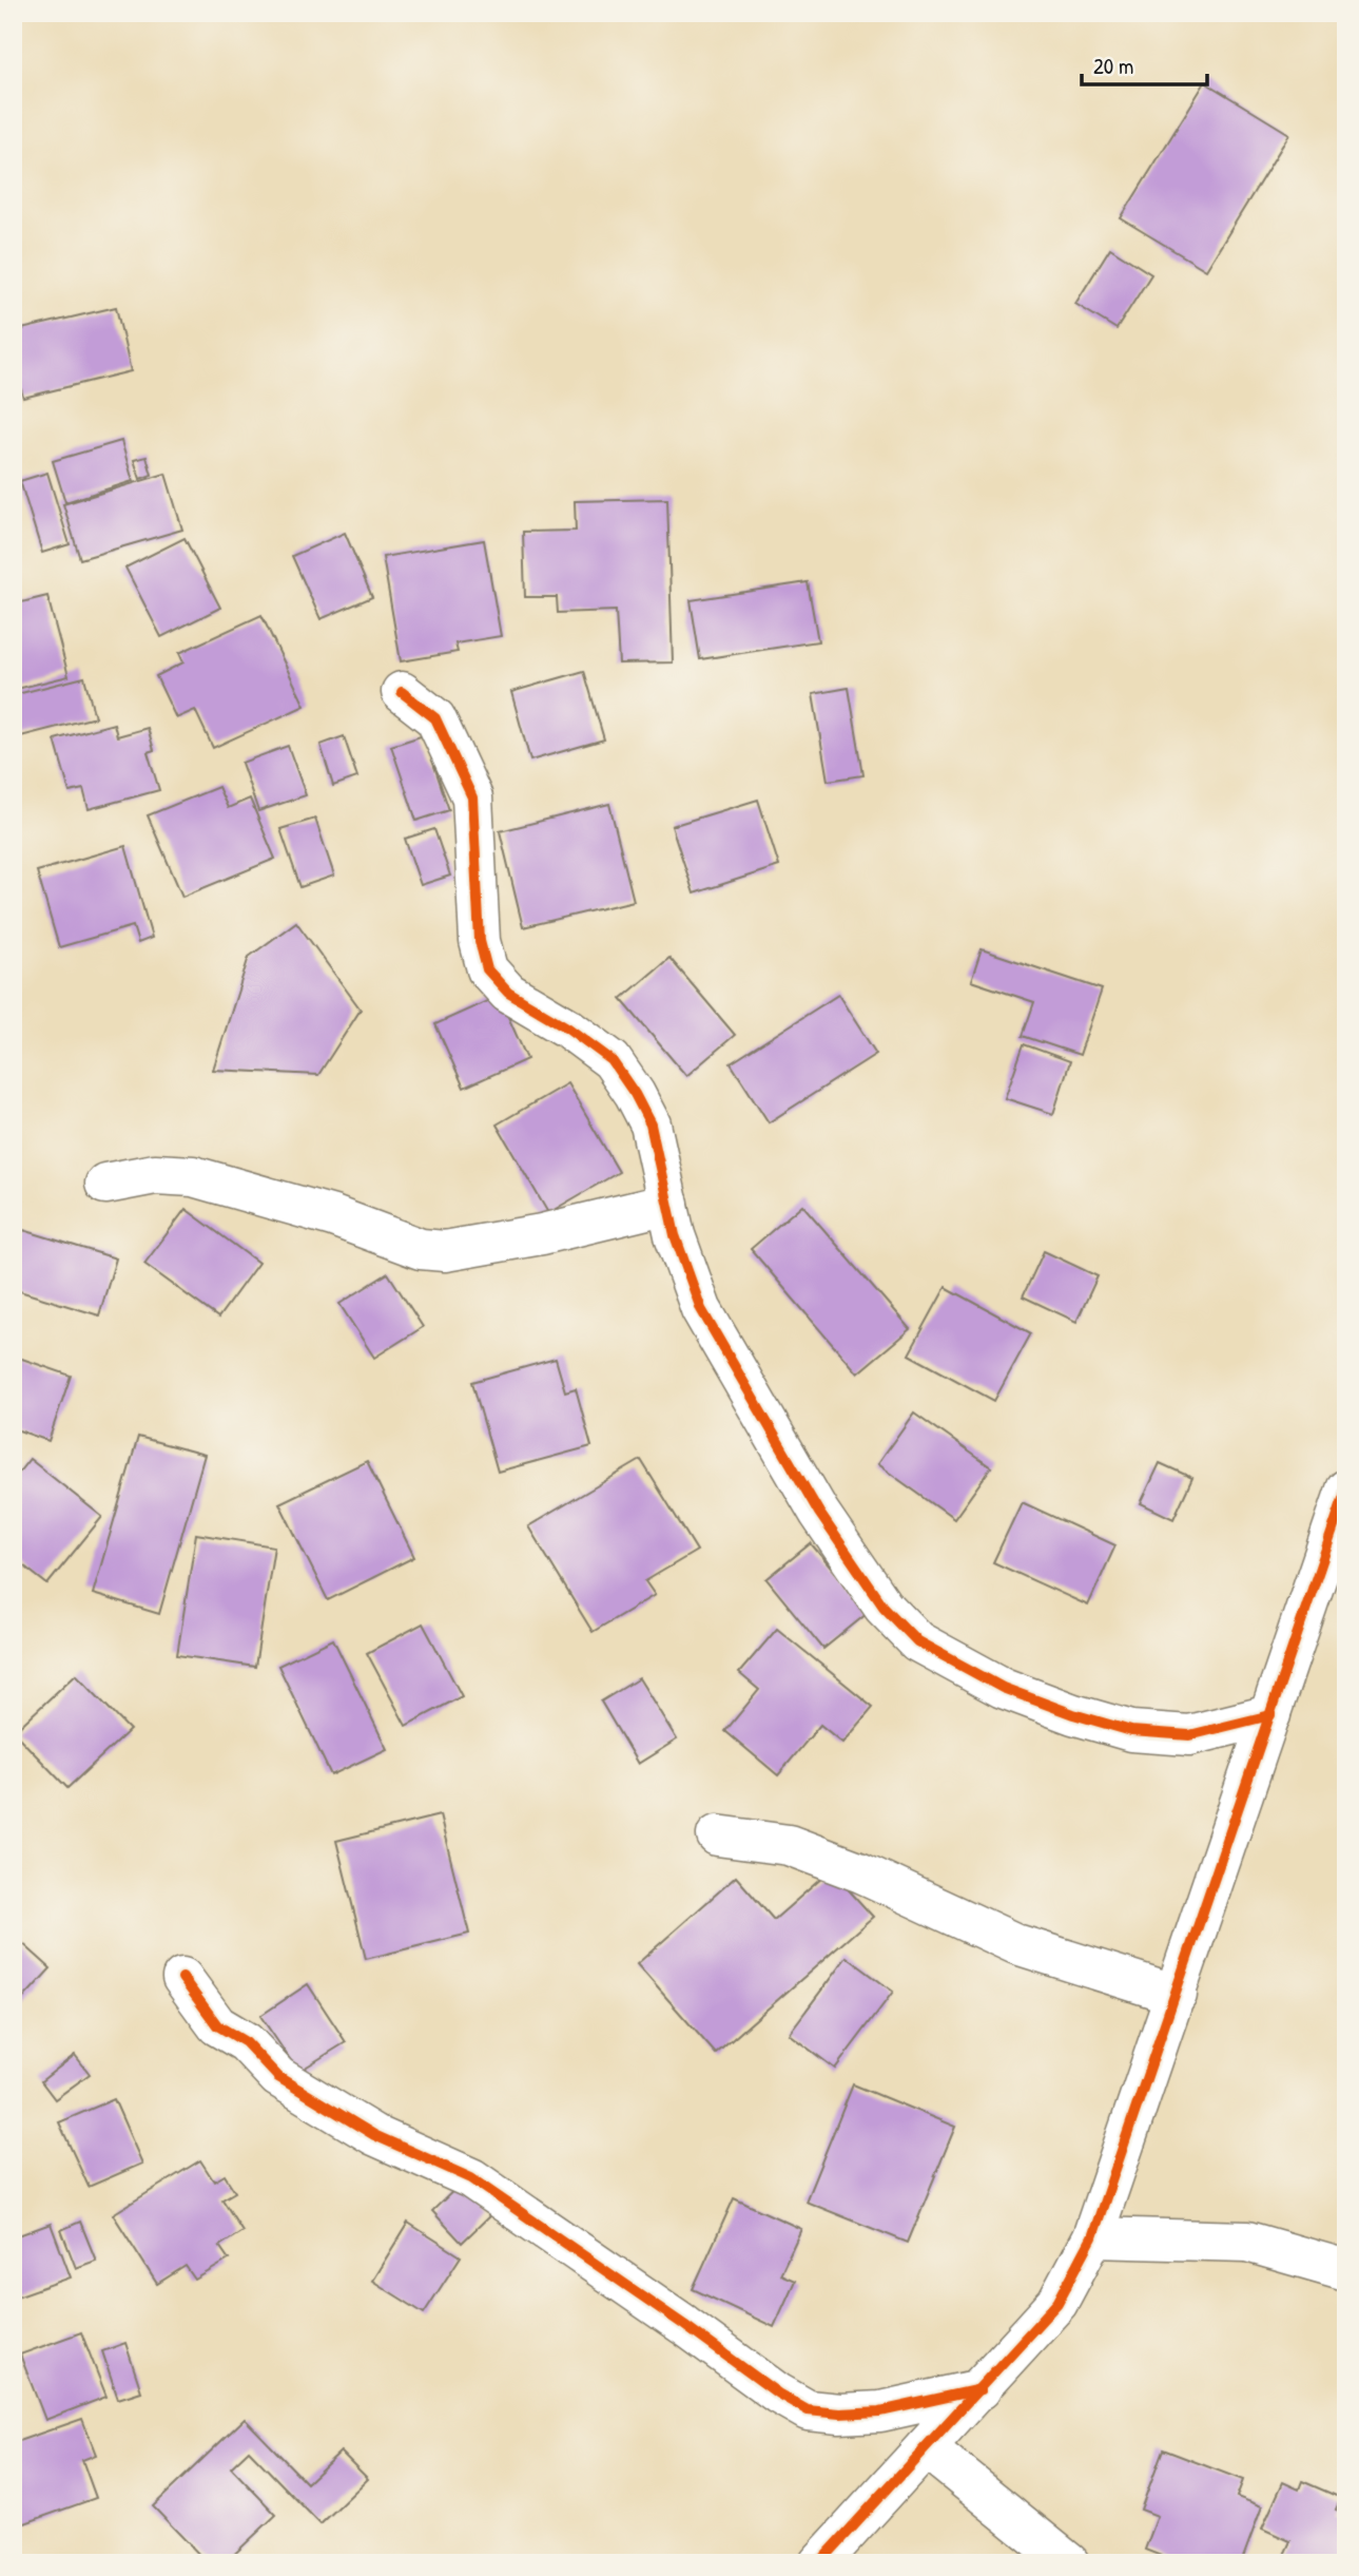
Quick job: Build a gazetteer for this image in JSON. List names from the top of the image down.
{
  "scale_bar": "20 m"
}
